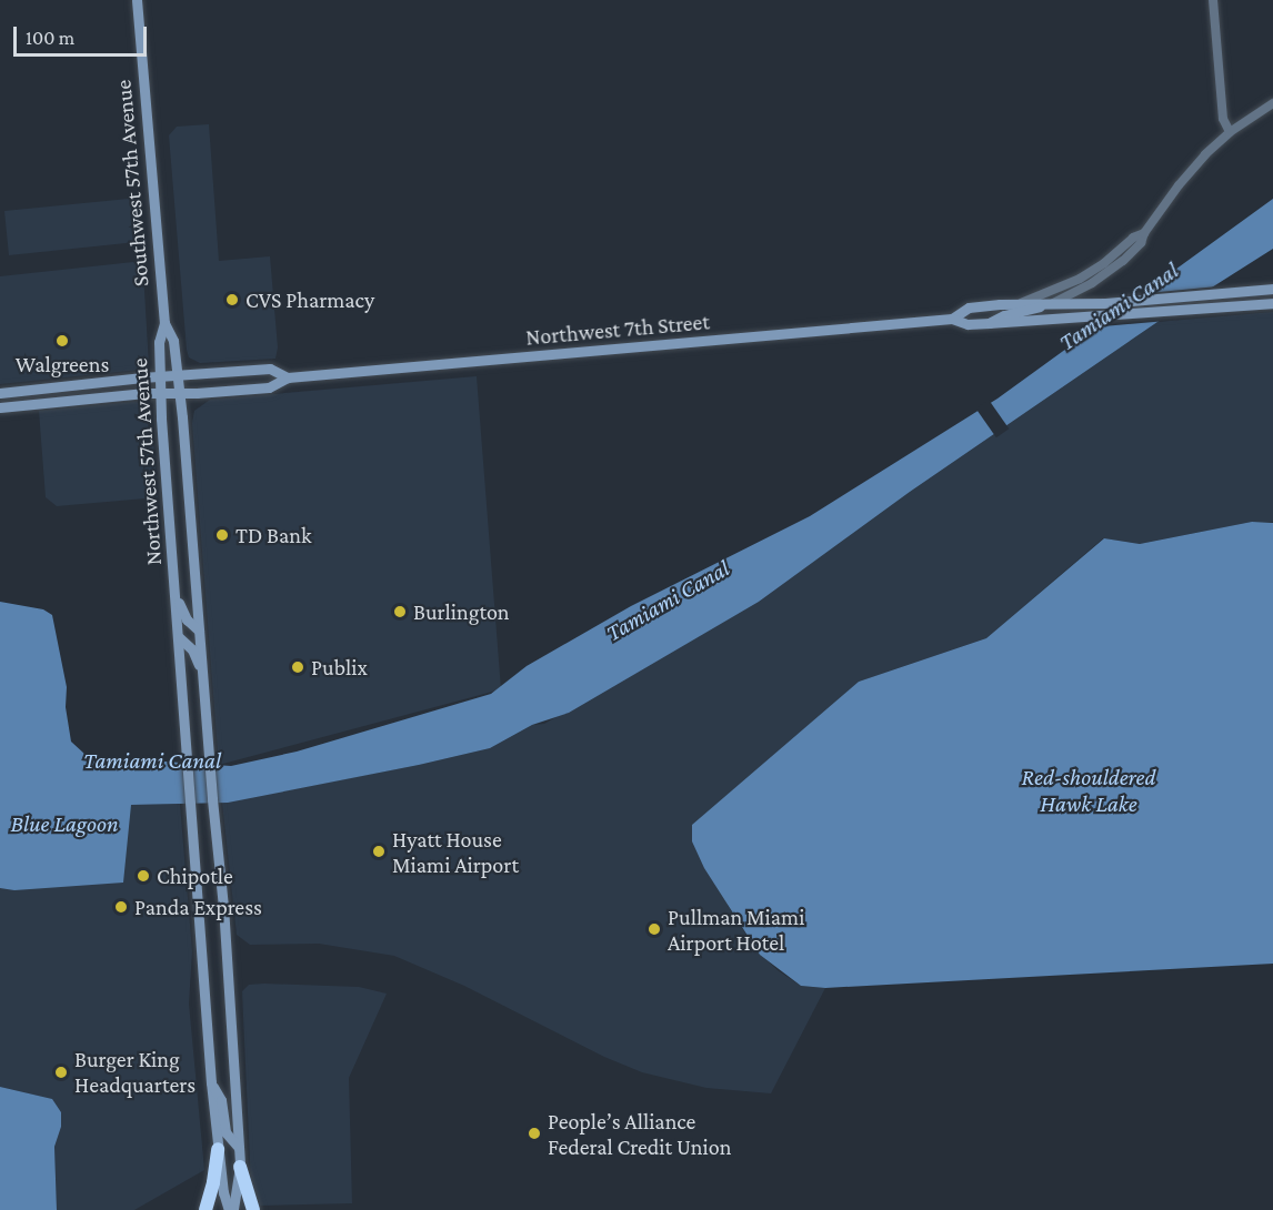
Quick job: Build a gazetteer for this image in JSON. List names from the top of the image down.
{
  "streets": {
    "main road": ["Southwest 57th Avenue", "Northwest 7th Street", "Northwest 57th Avenue"]
  },
  "crossings": [
    ["Southwest 57th Avenue", "Northwest 57th Avenue"],
    ["Northwest 7th Street", "Northwest 57th Avenue"]
  ],
  "water": ["Tamiami Canal", "Red-shouldered Hawk Lake", "Blue Lagoon"],
  "places": [
    "CVS Pharmacy",
    "Walgreens",
    "TD Bank",
    "Burlington",
    "Publix",
    "Hyatt House Miami Airport",
    "Chipotle",
    "Panda Express",
    "Pullman Miami Airport Hotel",
    "Burger King Headquarters",
    "People’s Alliance Federal Credit Union"
  ],
  "scale_bar": "100 m"
}
